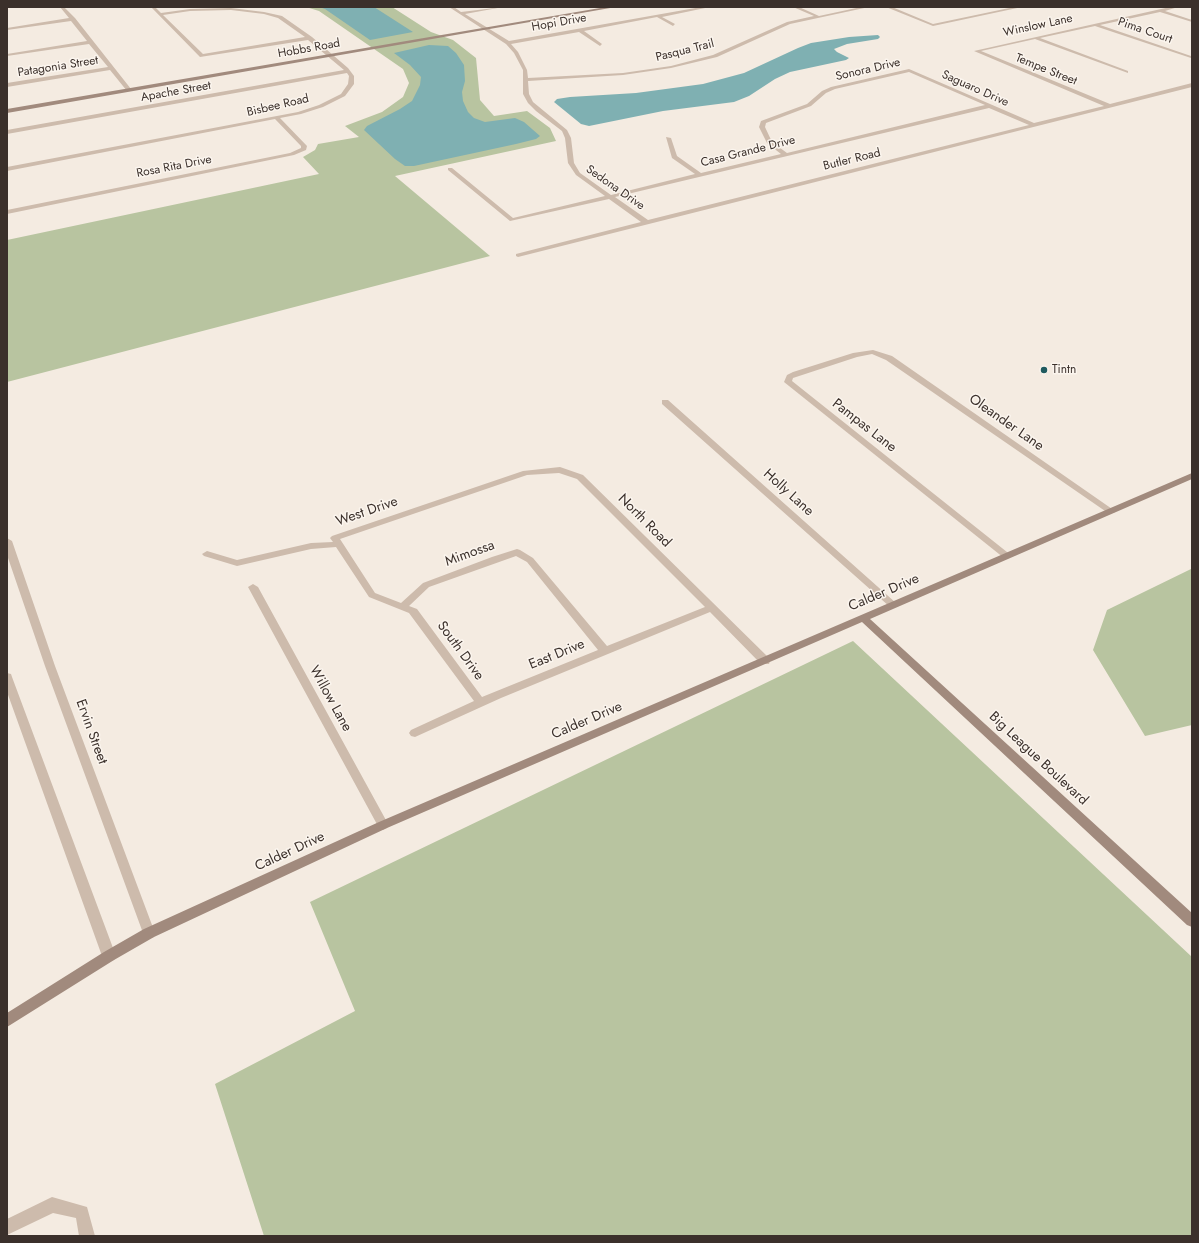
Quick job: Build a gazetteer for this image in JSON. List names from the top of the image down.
{
  "streets": {
    "street": [
      "Hopi Drive",
      "Winslow Lane",
      "Pima Court",
      "Hobbs Road",
      "Pasqua Trail",
      "Patagonia Street",
      "Sonora Drive",
      "Tempe Street",
      "Saguaro Drive",
      "Apache Street",
      "Bisbee Road",
      "Casa Grande Drive",
      "Butler Road",
      "Rosa Rita Drive",
      "Sedona Drive",
      "Oleander Lane",
      "Pampas Lane",
      "Holly Lane",
      "West Drive",
      "North Road",
      "Mimossa",
      "Calder Drive",
      "South Drive",
      "East Drive",
      "Willow Lane",
      "Ervin Street",
      "Big League Boulevard"
    ]
  },
  "crossings": [
    ["Hopi Drive", "Sedona Drive"],
    ["Winslow Lane", "Pima Court"],
    ["Winslow Lane", "Tempe Street"],
    ["Hobbs Road", "Sedona Drive"],
    ["Pasqua Trail", "Sedona Drive"],
    ["Sonora Drive", "Saguaro Drive"],
    ["Sonora Drive", "Casa Grande Drive"],
    ["Tempe Street", "Butler Road"],
    ["Saguaro Drive", "Casa Grande Drive"],
    ["Saguaro Drive", "Butler Road"],
    ["Apache Street", "Bisbee Road"],
    ["Bisbee Road", "Rosa Rita Drive"],
    ["Casa Grande Drive", "Sedona Drive"],
    ["Butler Road", "Sedona Drive"],
    ["Oleander Lane", "Pampas Lane"],
    ["Oleander Lane", "Calder Drive"],
    ["Pampas Lane", "Calder Drive"],
    ["Holly Lane", "Calder Drive"],
    ["West Drive", "North Road"],
    ["North Road", "Calder Drive"],
    ["North Road", "East Drive"],
    ["Mimossa", "South Drive"],
    ["Mimossa", "East Drive"],
    ["Calder Drive", "Willow Lane"],
    ["Calder Drive", "Ervin Street"],
    ["Calder Drive", "Big League Boulevard"],
    ["South Drive", "East Drive"]
  ],
  "places": ["Tintn"]
}
